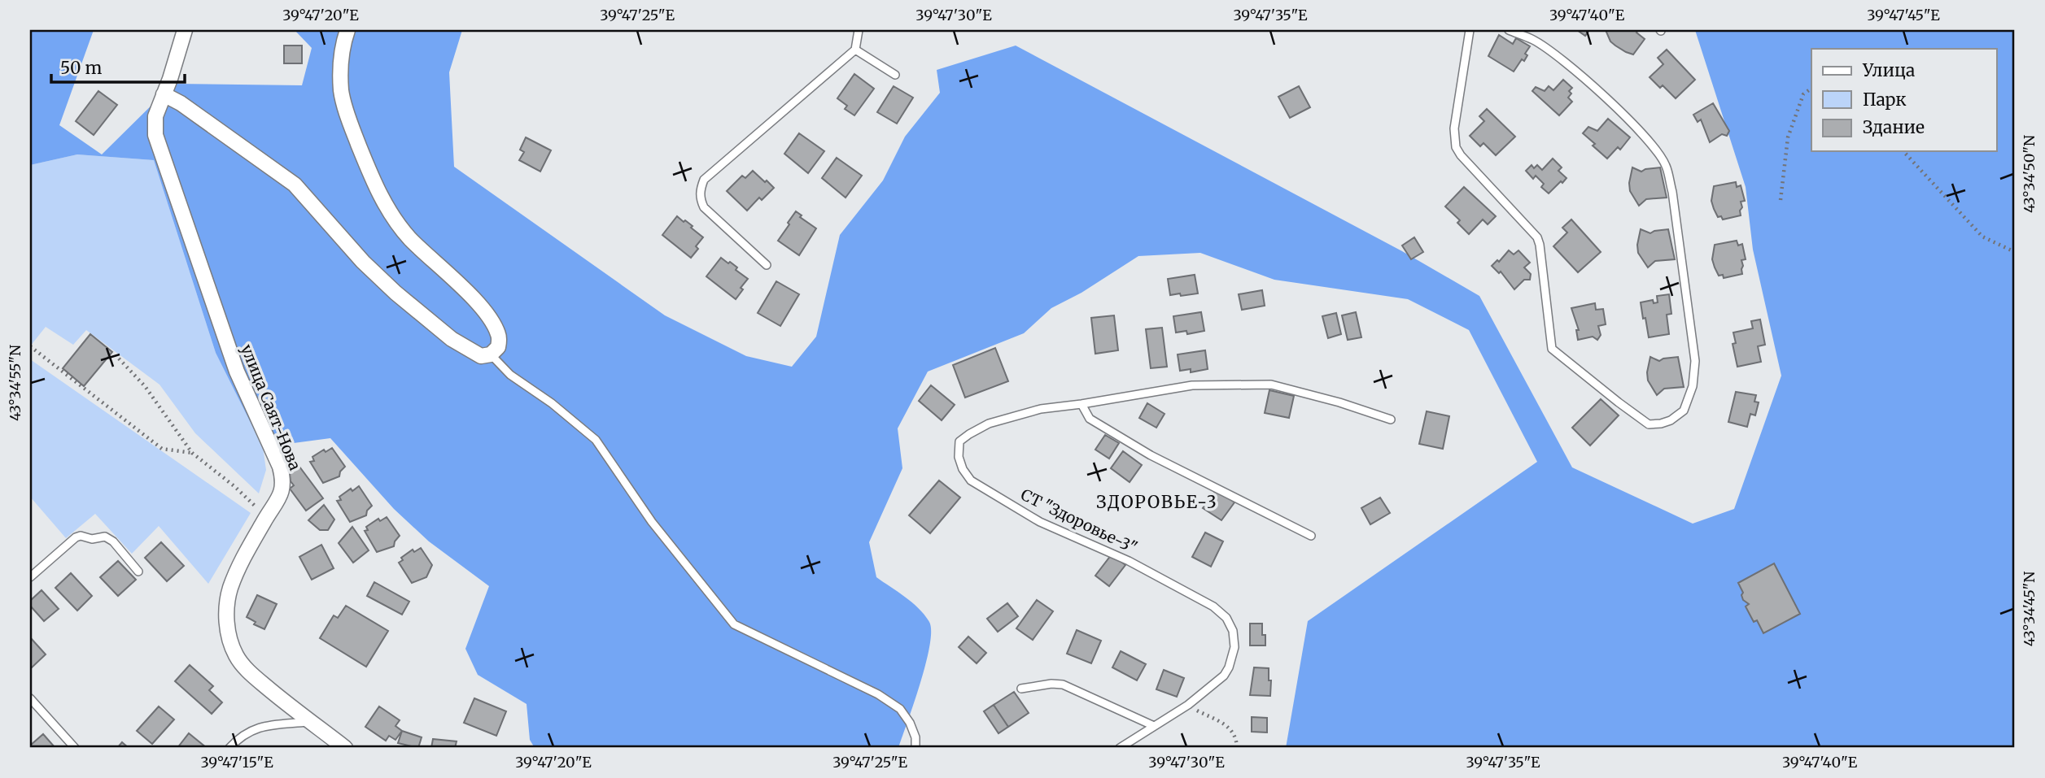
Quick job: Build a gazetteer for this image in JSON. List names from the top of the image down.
{
  "streets": {
    "street": ["улица Саят-Нова"],
    "lane": ["СТ \"Здоровье-3\""]
  },
  "districts": ["ЗДОРОВЬЕ-3"],
  "legend": ["Улица", "Парк", "Здание"],
  "scale_bar": "50 m",
  "coordinates": [
    "39°47'20\"E",
    "39°47'25\"E",
    "39°47'30\"E",
    "39°47'35\"E",
    "39°47'40\"E",
    "39°47'45\"E",
    "43°34'50\"N",
    "43°34'55\"N",
    "43°34'45\"N",
    "39°47'15\"E"
  ]
}
